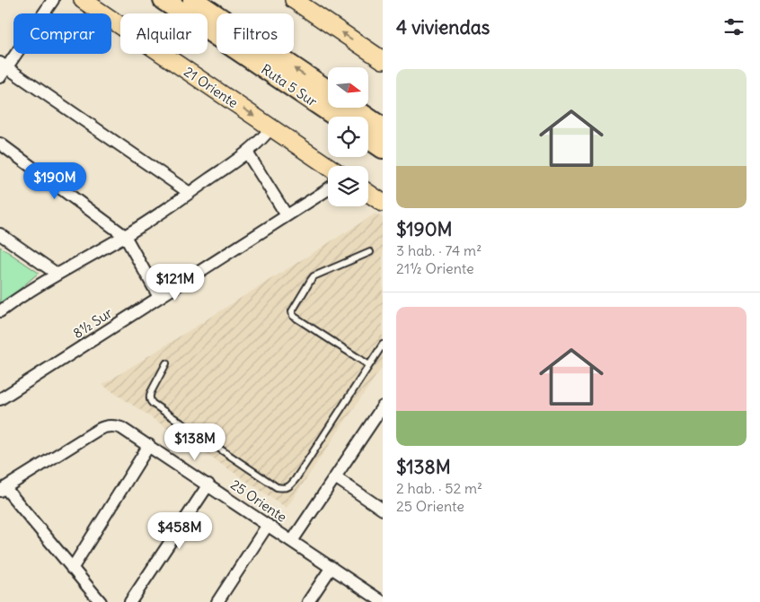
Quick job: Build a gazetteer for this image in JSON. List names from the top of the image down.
{
  "streets": {
    "highway": ["Ruta 5 Sur"],
    "main road": ["21 Oriente"],
    "street": ["8½ Sur", "25 Oriente"]
  },
  "one_way": ["21 Oriente"],
  "north": "right",
  "page": {
    "heading": "4 viviendas",
    "chip": ["Comprar", "Alquilar", "Filtros"],
    "list": [
      {
        "name": "$190M",
        "note": "3 hab. · 74 m² · 21½ Oriente"
      },
      {
        "name": "$138M",
        "note": "2 hab. · 52 m² · 25 Oriente"
      }
    ],
    "price": [
      "$190M",
      "$121M",
      "$138M",
      "$458M"
    ]
  }
}
